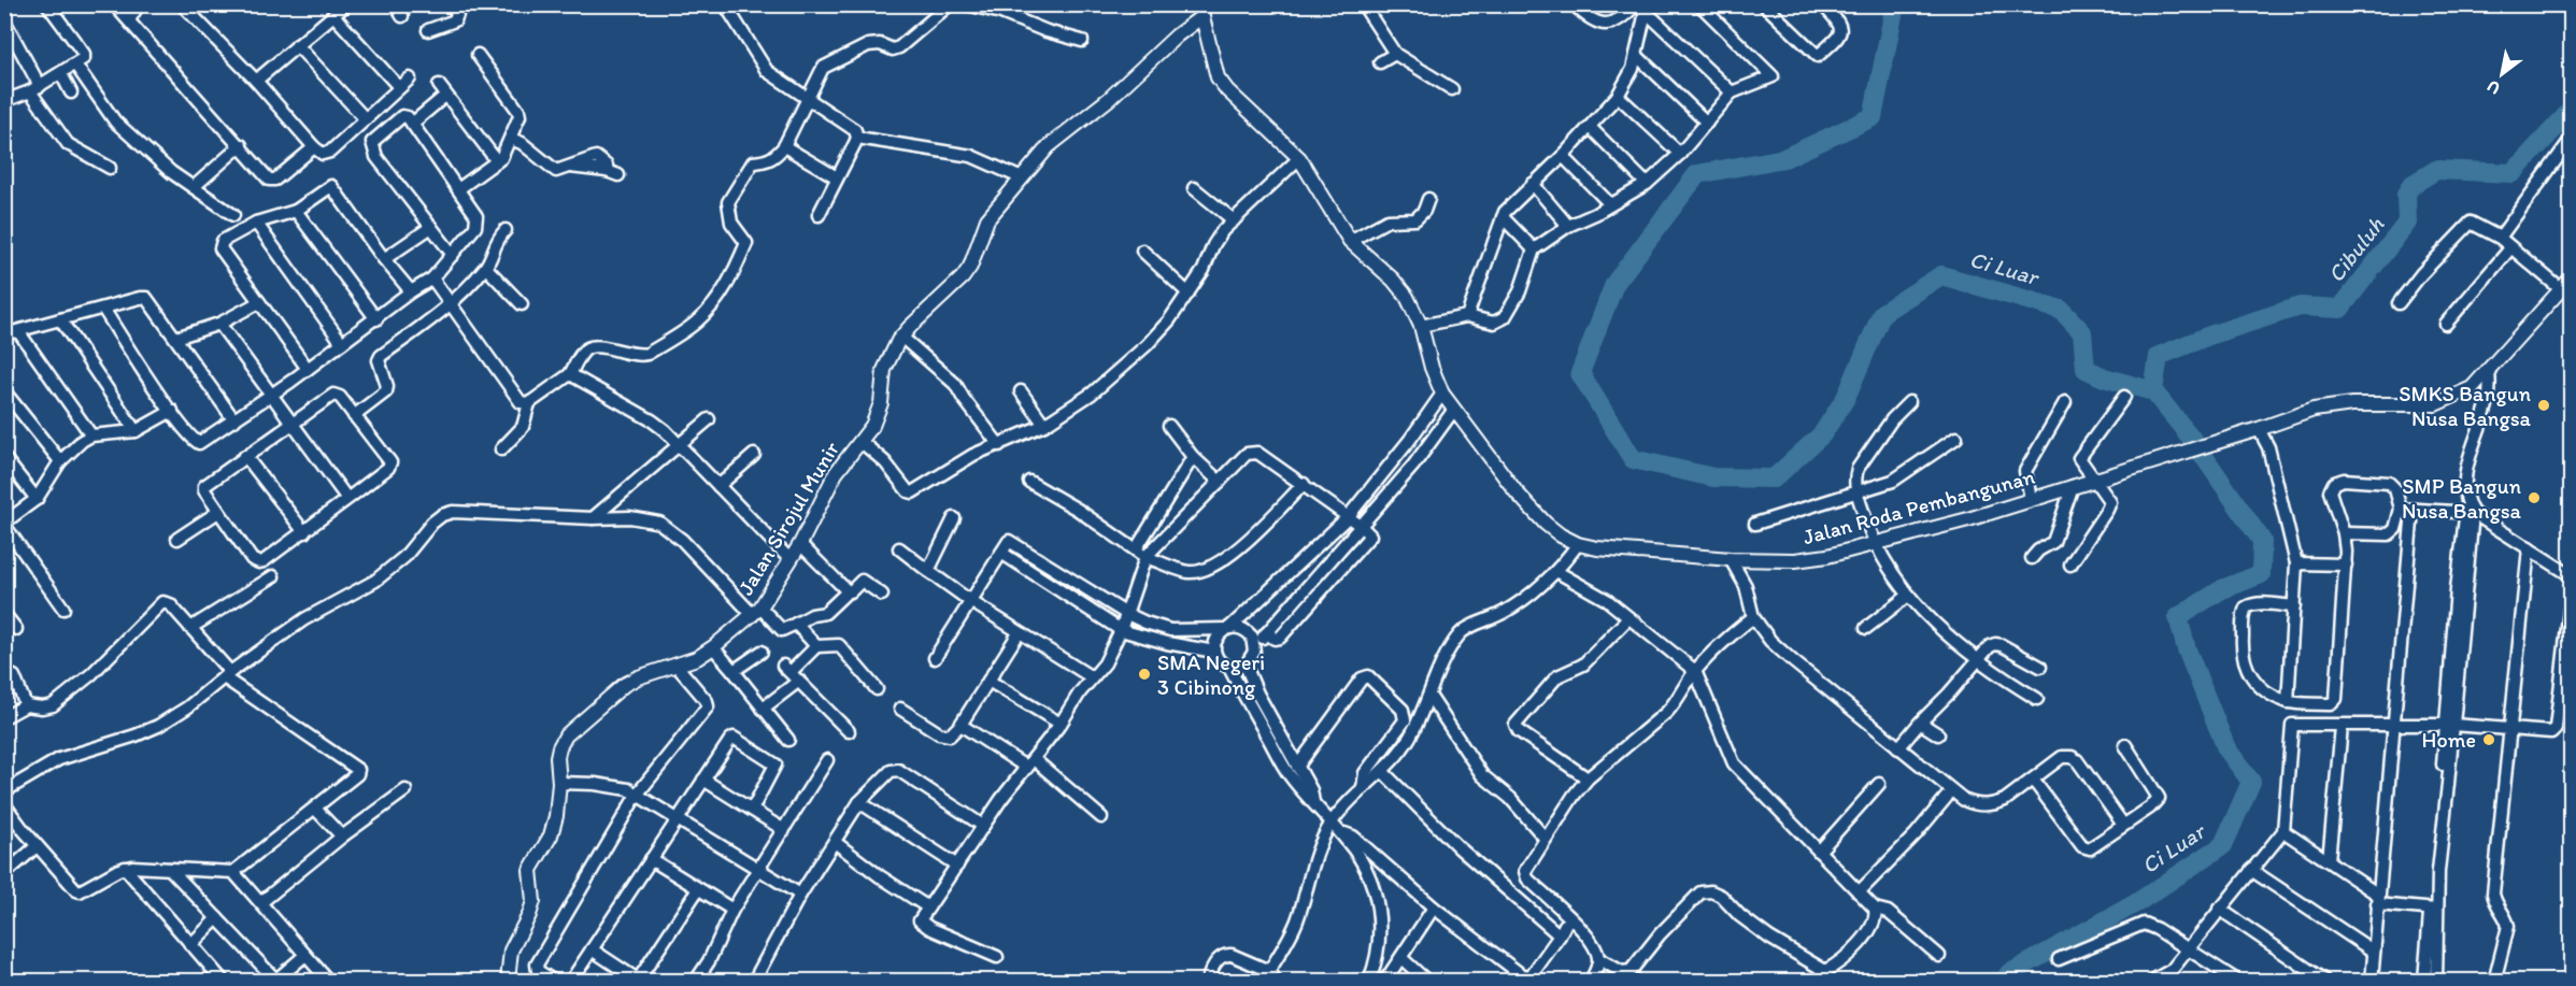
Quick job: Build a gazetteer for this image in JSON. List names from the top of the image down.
{
  "streets": {
    "street": ["Jalan Roda Pembangunan", "Jalan Sirojul Munir"]
  },
  "crossings": [
    ["Jalan Roda Pembangunan", "Jalan Sirojul Munir"]
  ],
  "water": ["Cibuluh", "Ci Luar"],
  "places": [
    "SMKS Bangun Nusa Bangsa",
    "SMP Bangun Nusa Bangsa",
    "SMA Negeri 3 Cibinong",
    "Home"
  ],
  "north": "bottom left"
}
